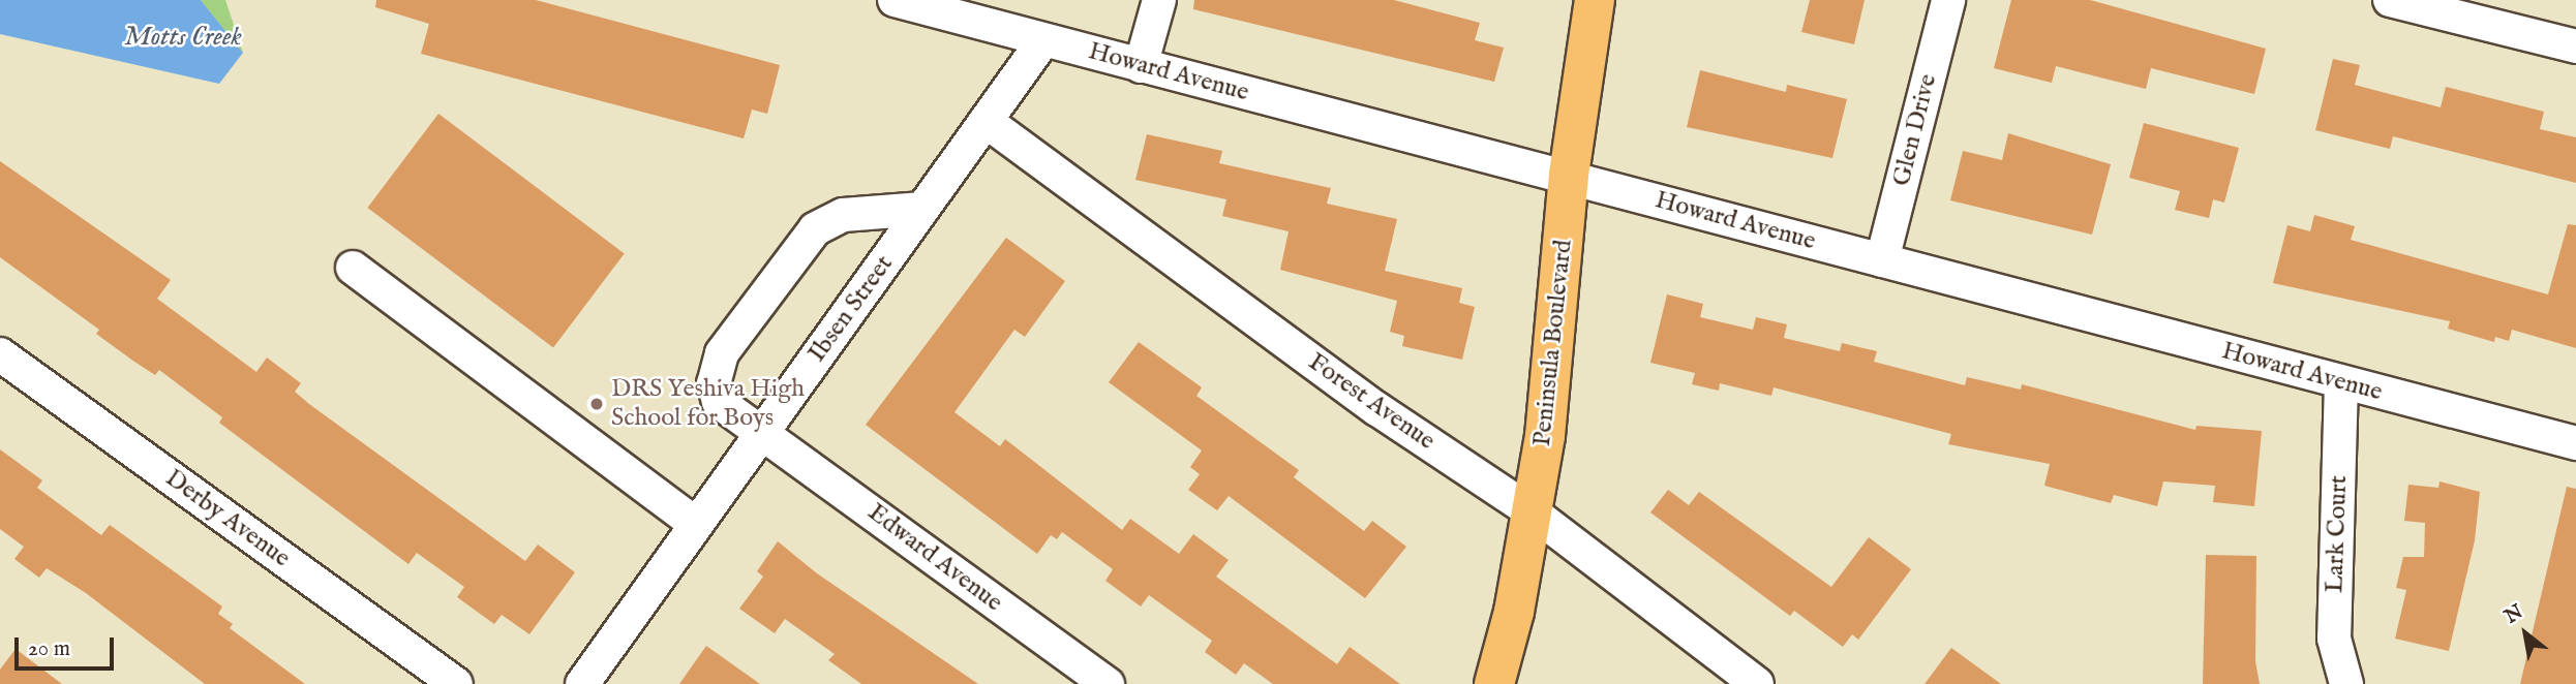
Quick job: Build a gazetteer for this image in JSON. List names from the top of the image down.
{
  "streets": {
    "main road": ["Peninsula Boulevard"],
    "street": [
      "Howard Avenue",
      "Glen Drive",
      "Ibsen Street",
      "Forest Avenue",
      "Derby Avenue",
      "Lark Court",
      "Edward Avenue"
    ]
  },
  "crossings": [
    ["Howard Avenue", "Glen Drive"],
    ["Howard Avenue", "Ibsen Street"],
    ["Howard Avenue", "Peninsula Boulevard"],
    ["Howard Avenue", "Lark Court"],
    ["Ibsen Street", "Forest Avenue"],
    ["Ibsen Street", "Edward Avenue"],
    ["Peninsula Boulevard", "Forest Avenue"]
  ],
  "water": ["Motts Creek"],
  "places": ["DRS Yeshiva High School for Boys"],
  "scale_bar": "20 m",
  "north": "top left"
}
